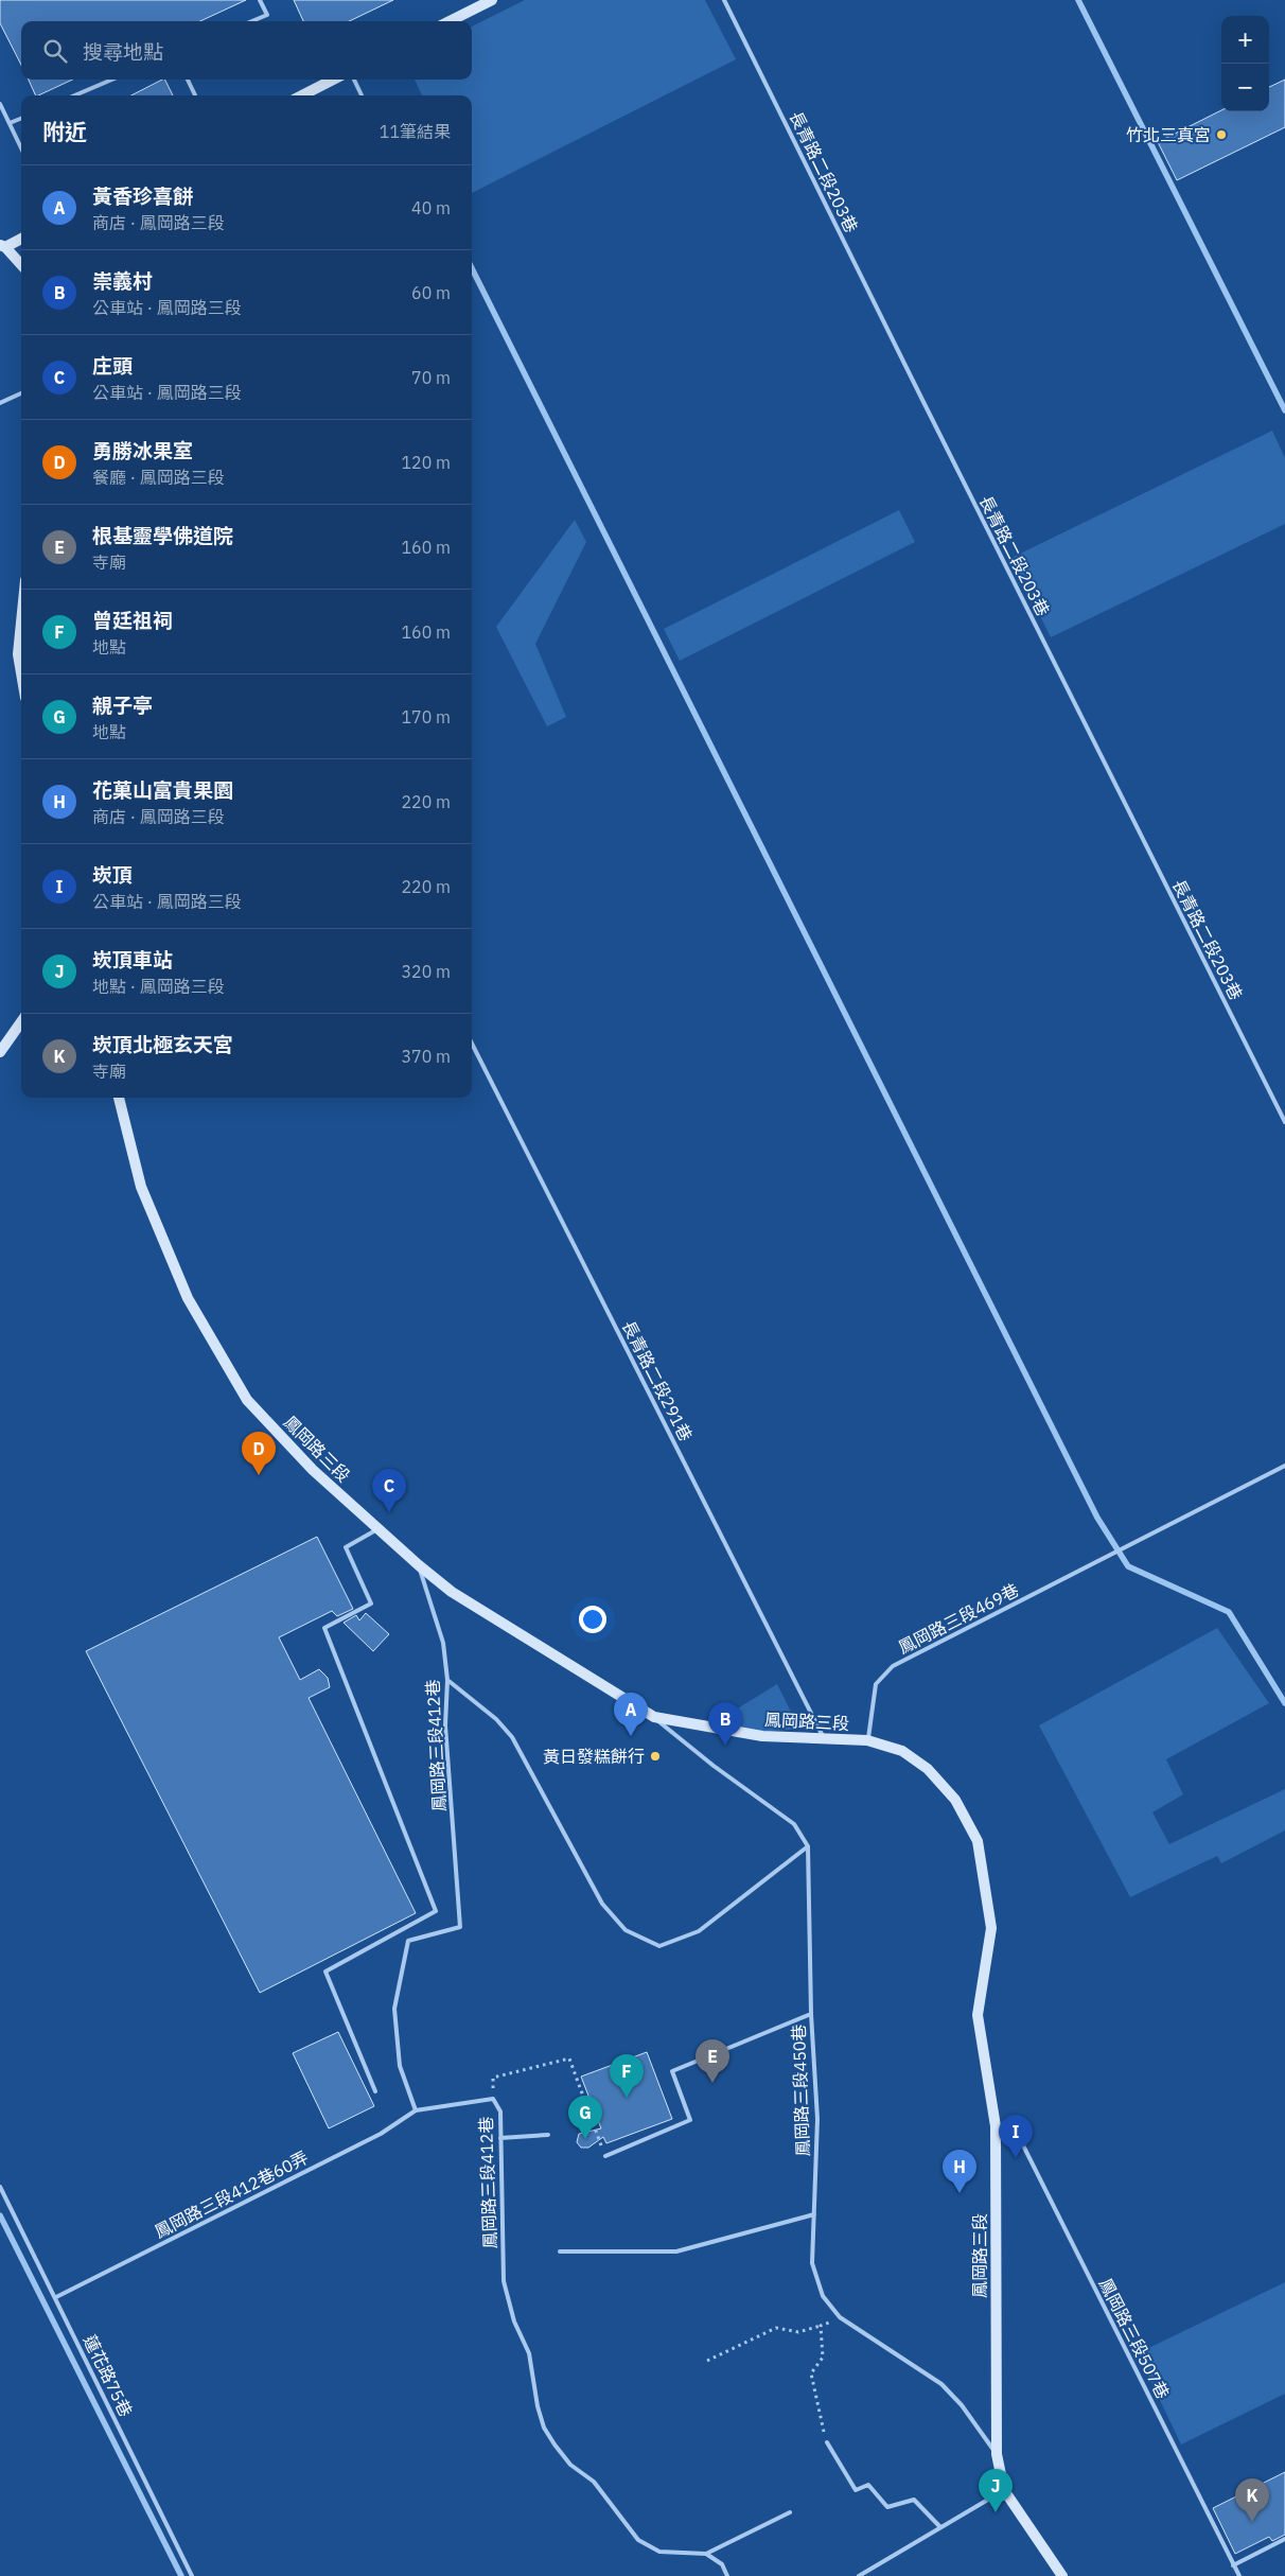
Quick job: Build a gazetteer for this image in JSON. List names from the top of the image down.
{
  "streets": {
    "street": ["鳳岡路三段"],
    "lane": [
      "長青路二段203巷",
      "長青路二段291巷",
      "鳳岡路三段469巷",
      "鳳岡路三段412巷",
      "鳳岡路三段450巷",
      "鳳岡路三段412巷60弄",
      "鳳岡路三段507巷",
      "蓮花路75巷"
    ]
  },
  "crossings": [
    ["長青路二段291巷", "鳳岡路三段"],
    ["鳳岡路三段", "鳳岡路三段469巷"],
    ["鳳岡路三段", "鳳岡路三段412巷"],
    ["鳳岡路三段", "鳳岡路三段450巷"],
    ["鳳岡路三段", "鳳岡路三段507巷"],
    ["鳳岡路三段412巷", "鳳岡路三段412巷60弄"],
    ["鳳岡路三段412巷60弄", "蓮花路75巷"]
  ],
  "places": ["竹北三真宮", "黃日發糕餅行"],
  "page": {
    "map_buttons": ["+", "−"],
    "search": "搜尋地點",
    "heading": ["附近", "11筆結果"],
    "list": [
      {
        "mark": "A",
        "name": "黃香珍喜餅",
        "note": "商店 · 鳳岡路三段",
        "value": "40 m"
      },
      {
        "mark": "B",
        "name": "崇義村",
        "note": "公車站 · 鳳岡路三段",
        "value": "60 m"
      },
      {
        "mark": "C",
        "name": "庄頭",
        "note": "公車站 · 鳳岡路三段",
        "value": "70 m"
      },
      {
        "mark": "D",
        "name": "勇勝冰果室",
        "note": "餐廳 · 鳳岡路三段",
        "value": "120 m"
      },
      {
        "mark": "E",
        "name": "根基靈學佛道院",
        "note": "寺廟",
        "value": "160 m"
      },
      {
        "mark": "F",
        "name": "曾廷祖祠",
        "note": "地點",
        "value": "160 m"
      },
      {
        "mark": "G",
        "name": "親子亭",
        "note": "地點",
        "value": "170 m"
      },
      {
        "mark": "H",
        "name": "花菓山富貴果園",
        "note": "商店 · 鳳岡路三段",
        "value": "220 m"
      },
      {
        "mark": "I",
        "name": "崁頂",
        "note": "公車站 · 鳳岡路三段",
        "value": "220 m"
      },
      {
        "mark": "J",
        "name": "崁頂車站",
        "note": "地點 · 鳳岡路三段",
        "value": "320 m"
      },
      {
        "mark": "K",
        "name": "崁頂北極玄天宮",
        "note": "寺廟",
        "value": "370 m"
      }
    ],
    "pins": [
      "D",
      "C",
      "A",
      "B",
      "E",
      "F",
      "G",
      "I",
      "H",
      "J",
      "K"
    ]
  }
}
